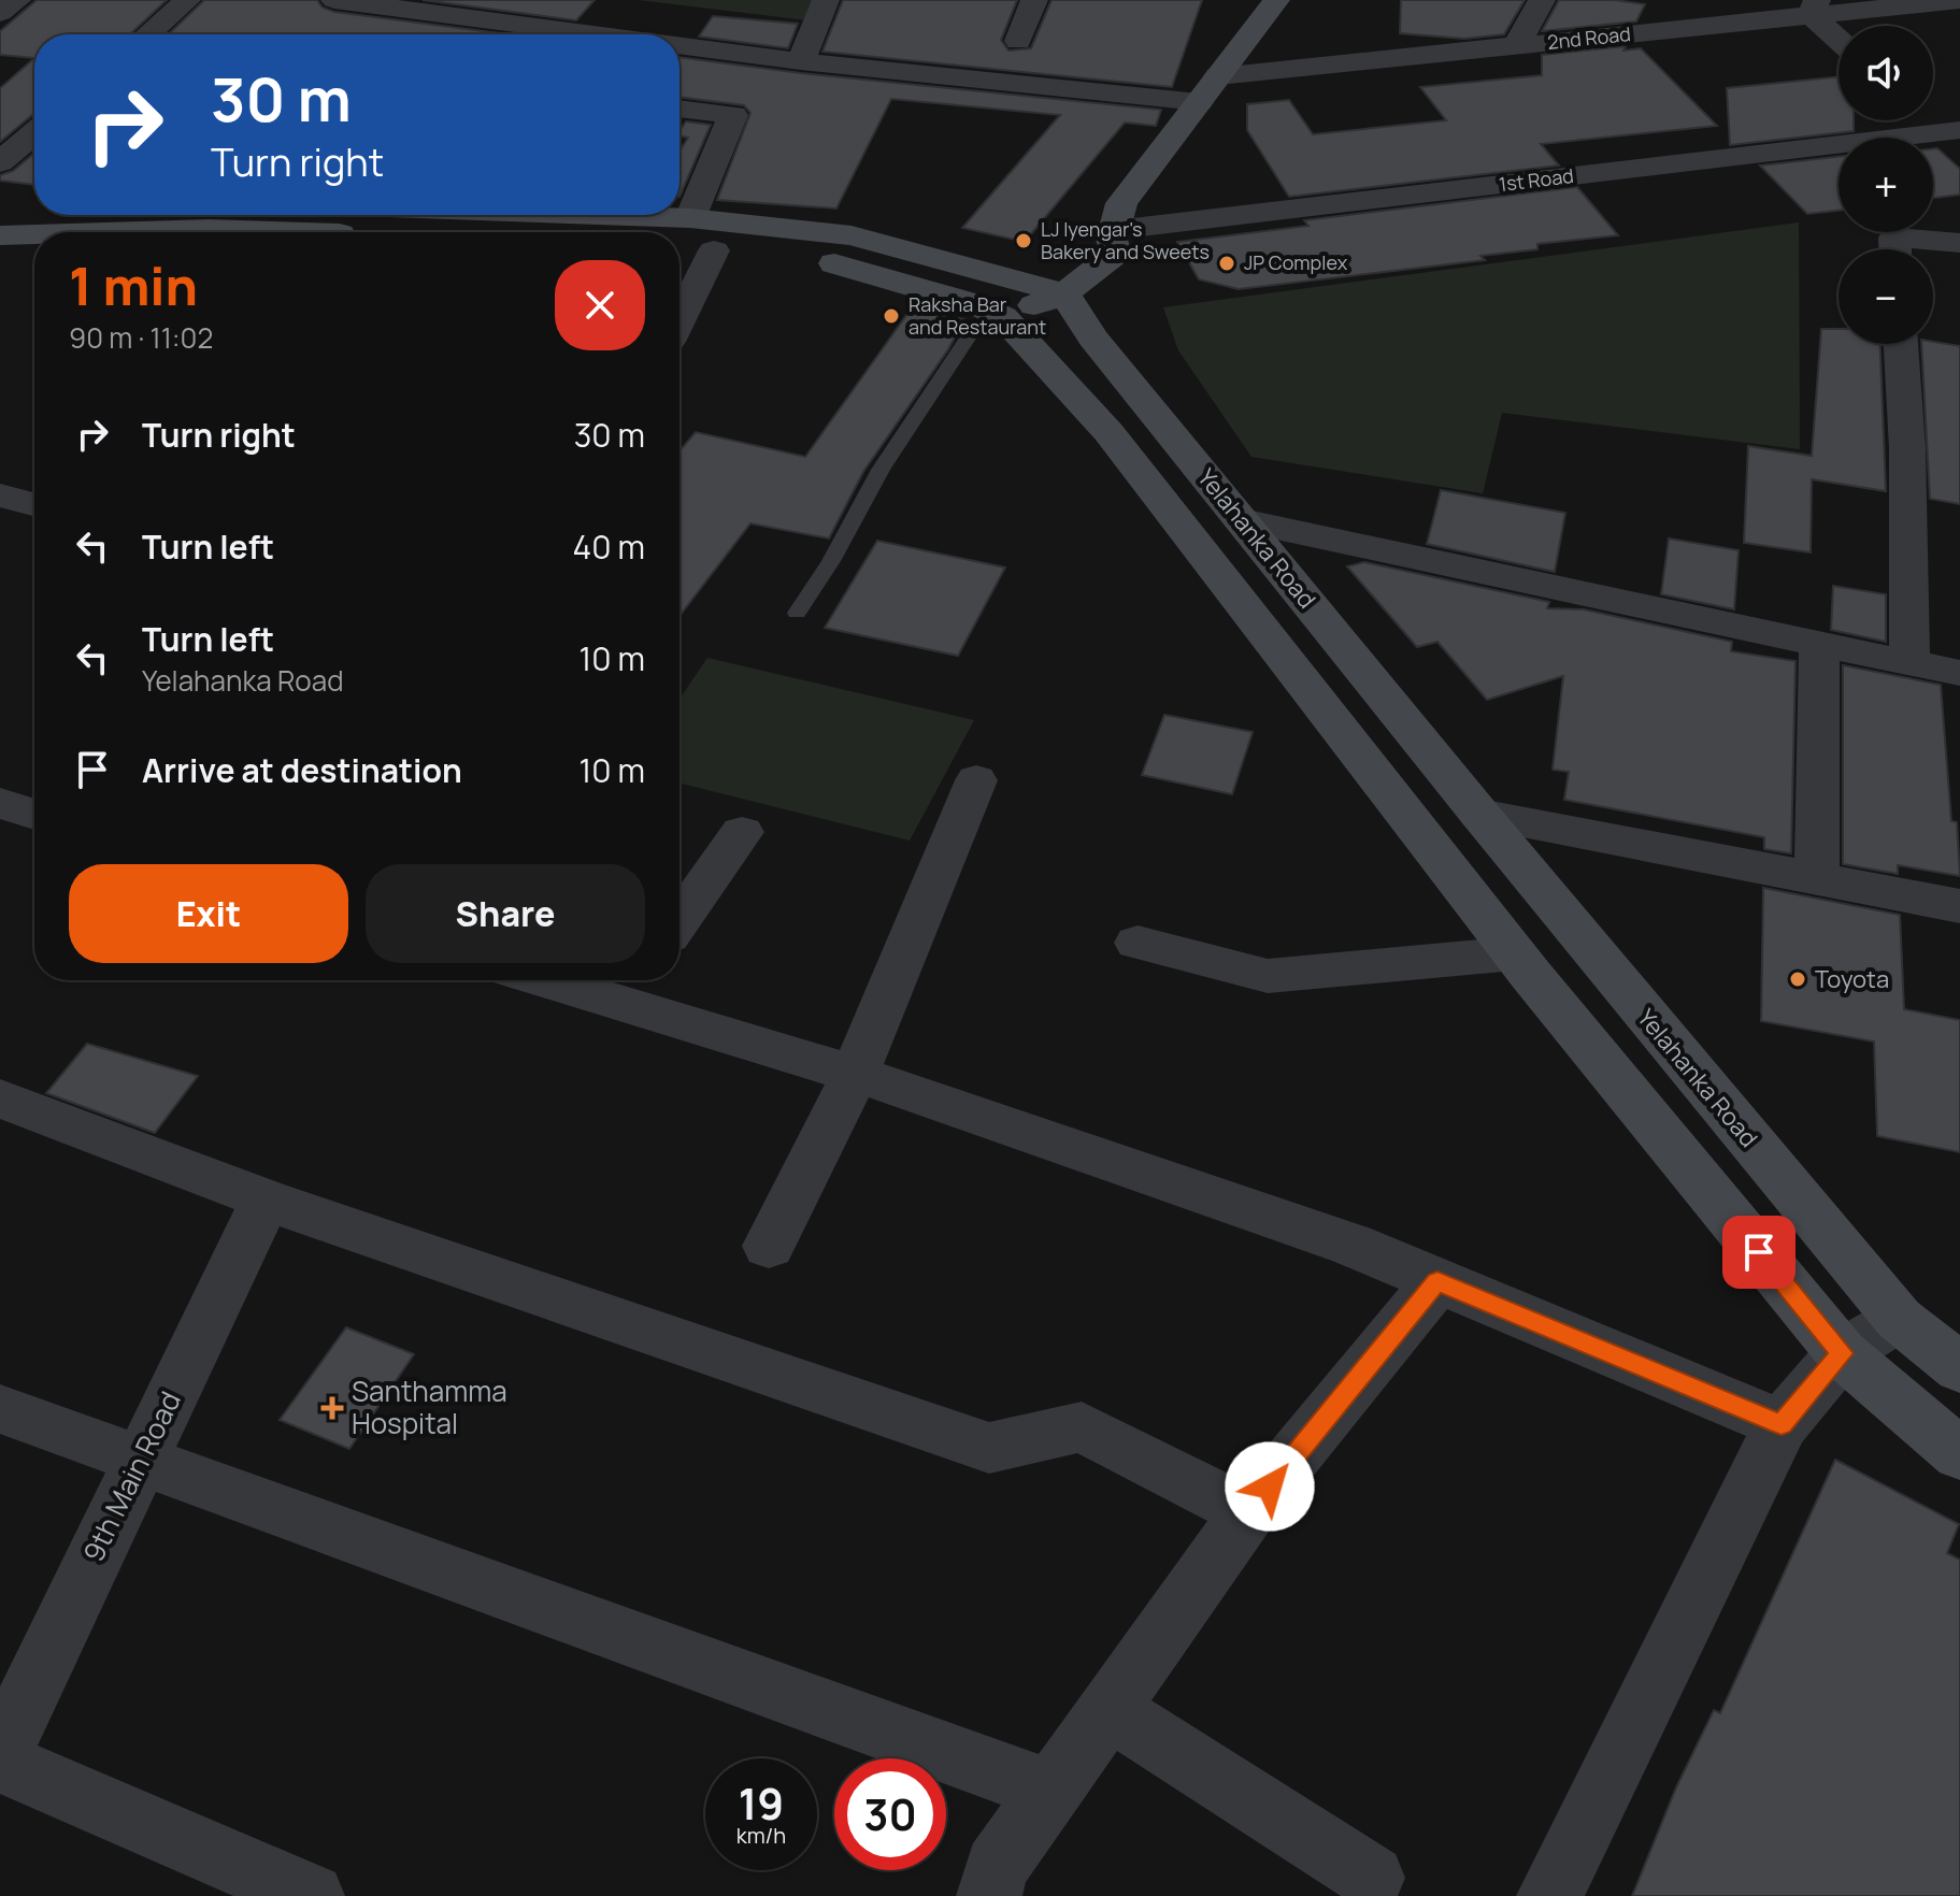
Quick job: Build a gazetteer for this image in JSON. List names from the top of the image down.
{
  "streets": {
    "main road": ["Yelahanka Road"],
    "street": ["2nd Road", "1st Road", "9th Main Road"]
  },
  "crossings": [
    ["1st Road", "Yelahanka Road"]
  ],
  "places": {
    "other": [
      "LJ Iyengar's Bakery and Sweets",
      "JP Complex",
      "Raksha Bar and Restaurant",
      "Toyota"
    ],
    "health": ["Santhamma Hospital"]
  },
  "page": {
    "map_buttons": ["+", "−"],
    "turn": ["30 m", "Turn right"],
    "heading": ["1 min", "90 m · 11:02"],
    "list": [
      {
        "name": "Turn right",
        "value": "30 m"
      },
      {
        "name": "Turn left",
        "value": "40 m"
      },
      {
        "name": "Turn left",
        "note": "Yelahanka Road",
        "value": "10 m"
      },
      {
        "name": "Arrive at destination",
        "value": "10 m"
      }
    ],
    "buttons": ["Exit", "Share"],
    "speed": "19 km/h",
    "limit": "30"
  }
}
